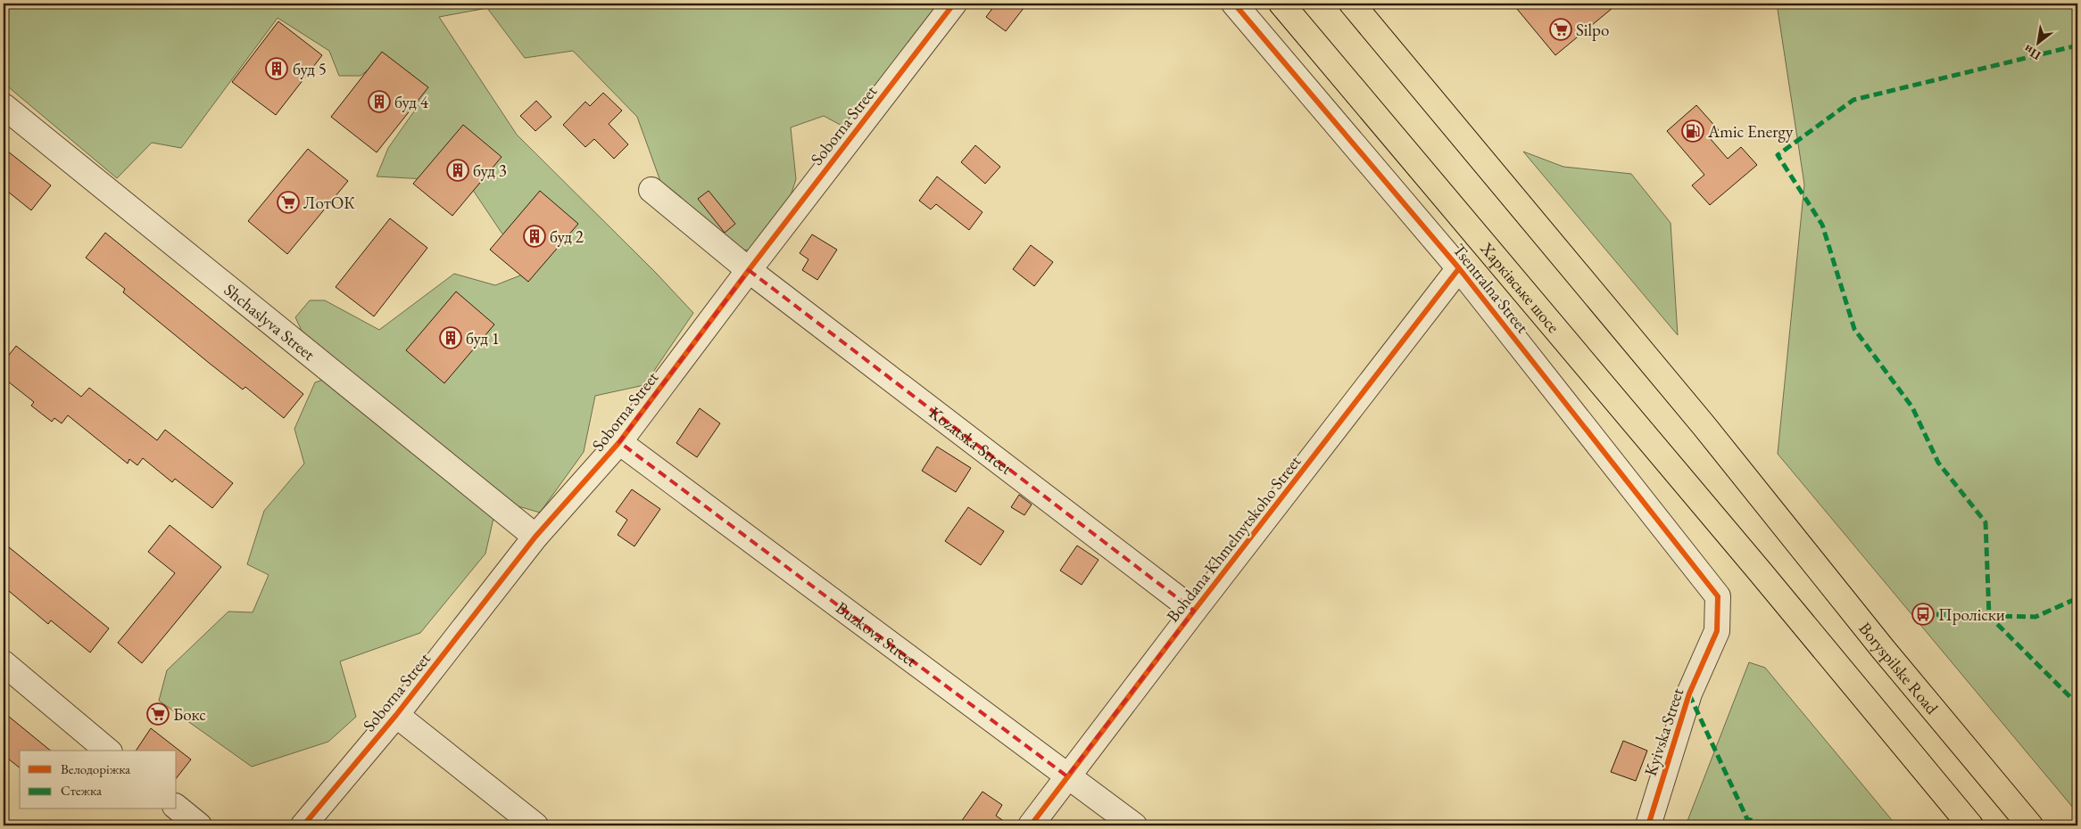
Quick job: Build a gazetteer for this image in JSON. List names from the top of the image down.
{
  "streets": {
    "highway": ["Харківське шосе", "Boryspilske Road"],
    "street": [
      "Soborna Street",
      "Tsentralna Street",
      "Shchaslyva Street",
      "Kozatska Street",
      "Bohdana Khmelnytskoho Street",
      "Buzkova Street",
      "Kyivska Street"
    ]
  },
  "crossings": [
    ["Soborna Street", "Shchaslyva Street"],
    ["Soborna Street", "Kozatska Street"],
    ["Soborna Street", "Buzkova Street"],
    ["Tsentralna Street", "Bohdana Khmelnytskoho Street"],
    ["Tsentralna Street", "Kyivska Street"],
    ["Kozatska Street", "Bohdana Khmelnytskoho Street"],
    ["Bohdana Khmelnytskoho Street", "Buzkova Street"]
  ],
  "places": {
    "supermarket": ["Silpo", "ЛотОК", "Бокс"],
    "building": [
      "буд 5",
      "буд 4",
      "буд 3",
      "буд 2",
      "буд 1"
    ],
    "fuel station": ["Amic Energy"],
    "bus stop": ["Проліски"]
  },
  "legend": ["Велодоріжка", "Стежка"],
  "north": "bottom left"
}
